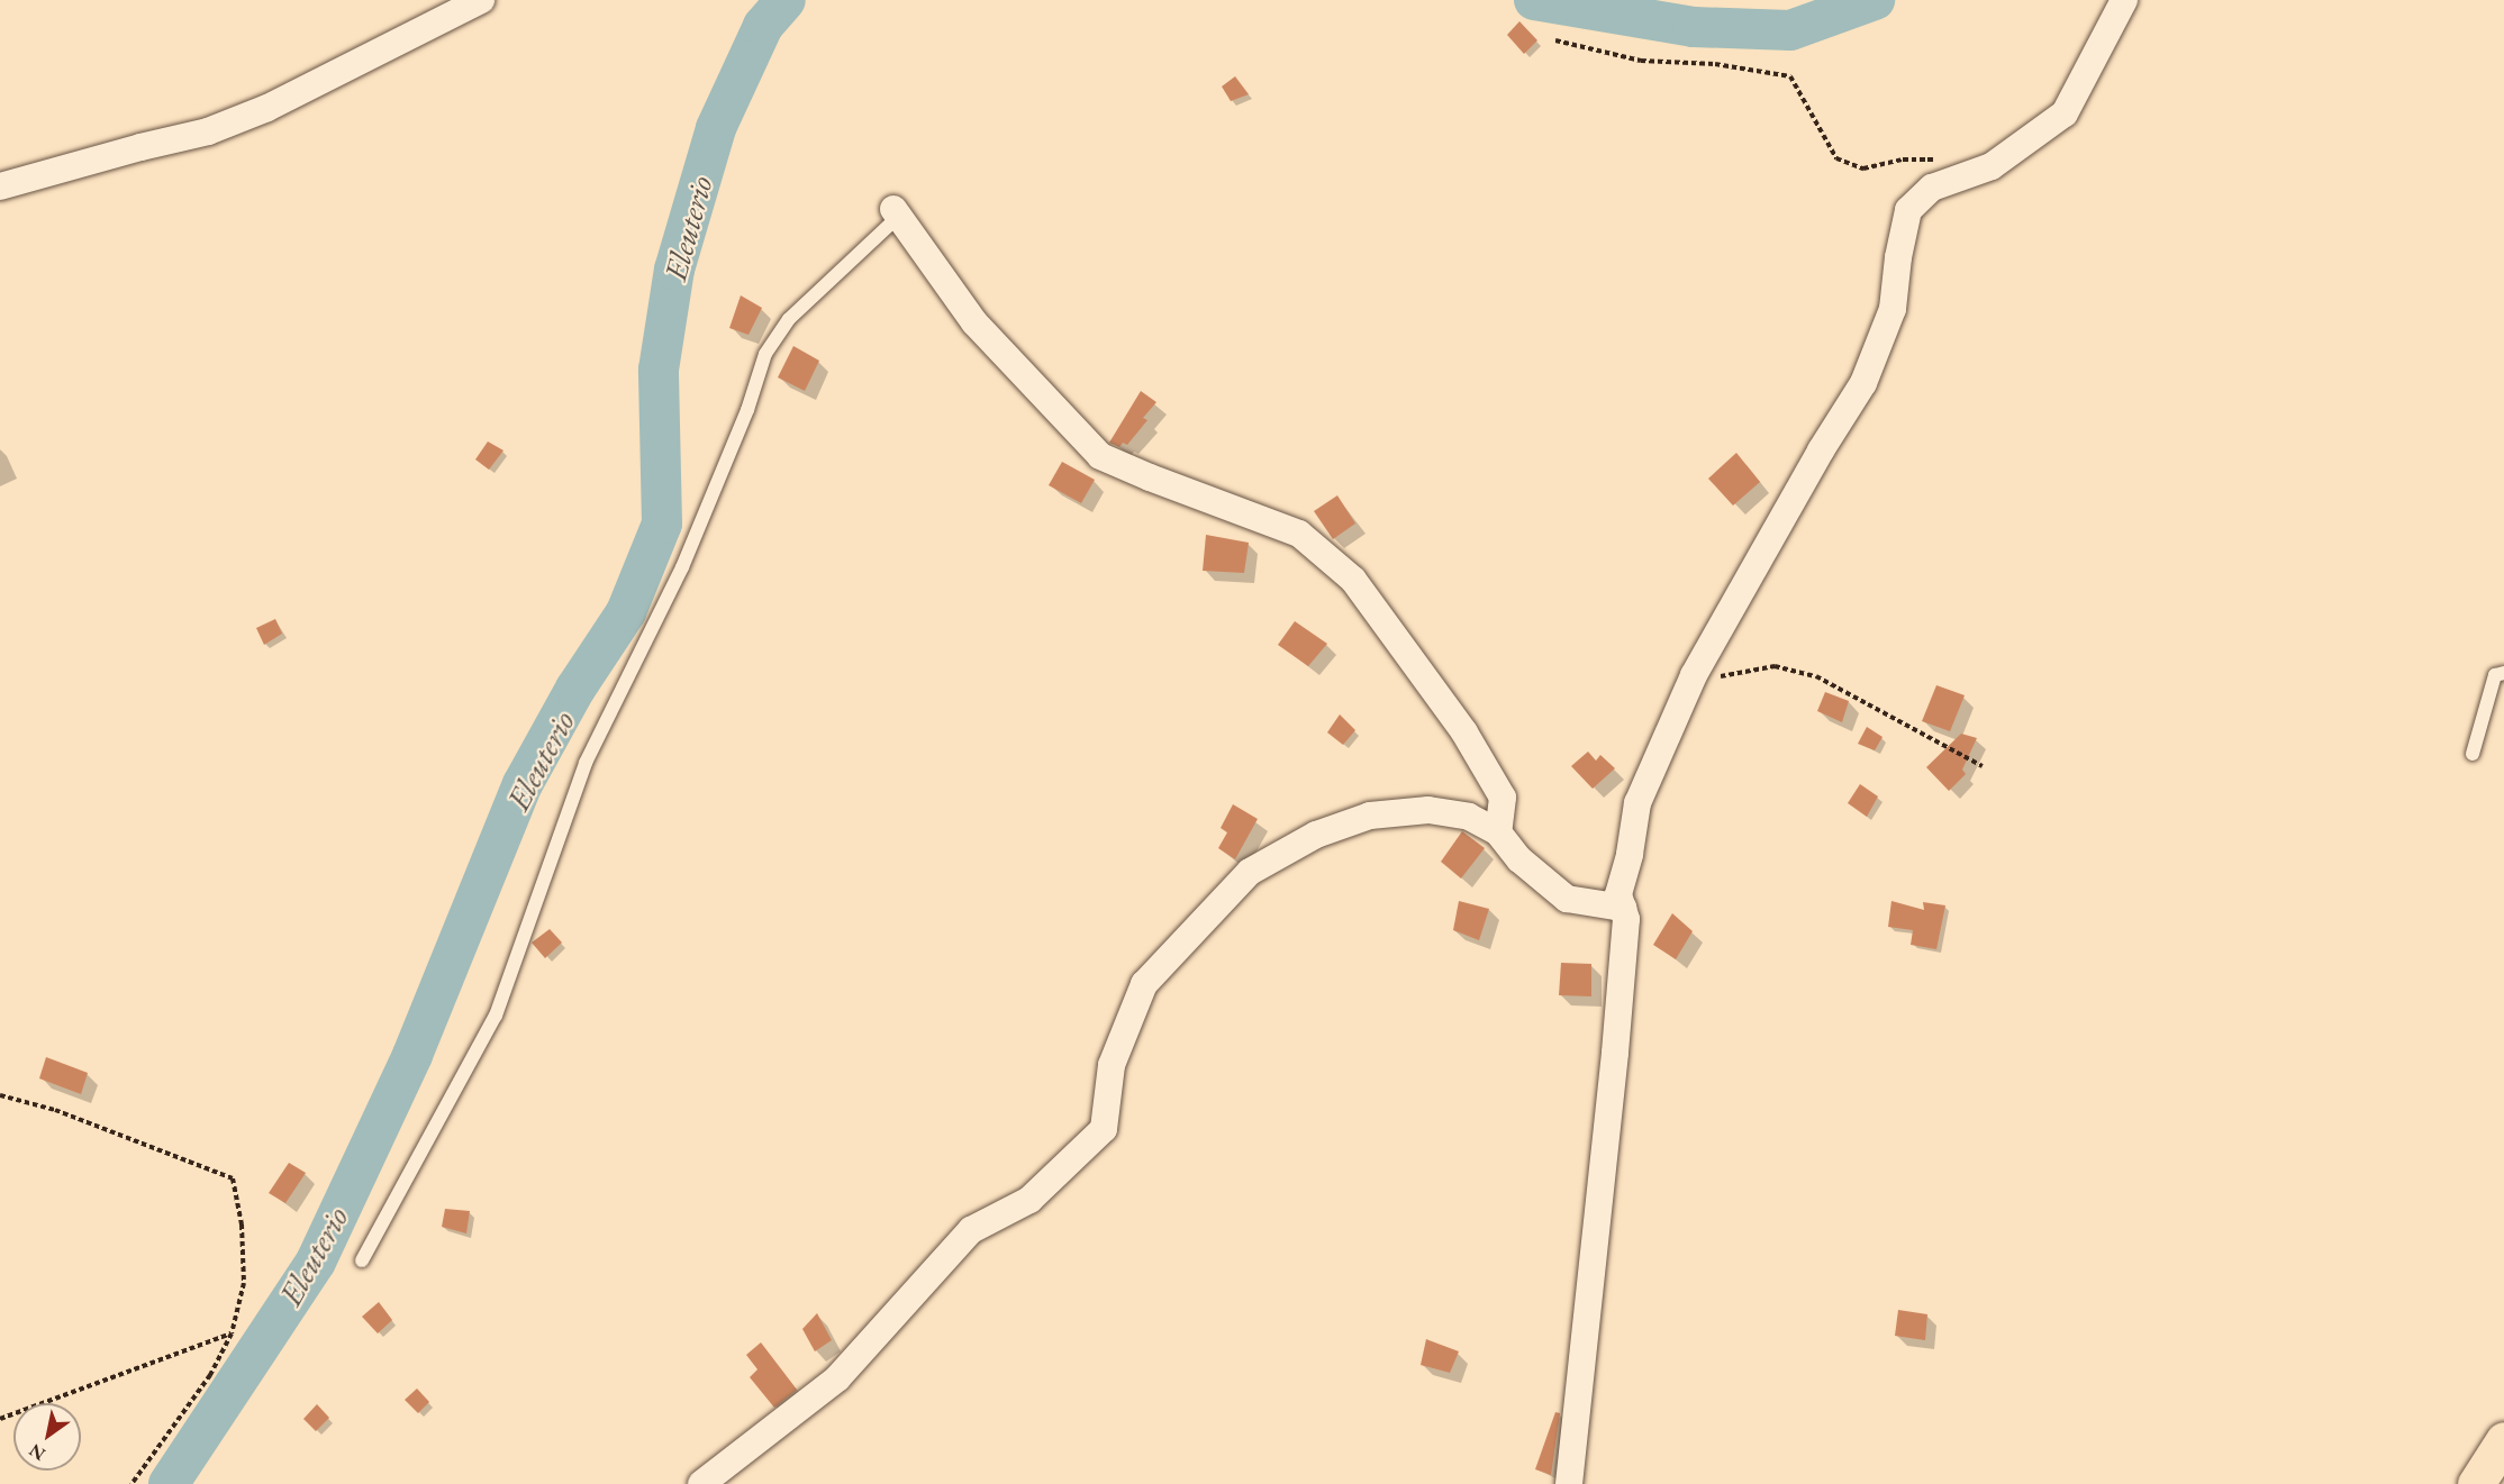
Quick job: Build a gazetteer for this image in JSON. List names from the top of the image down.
{
  "water": ["Eleuterio"],
  "north": "bottom left"
}
